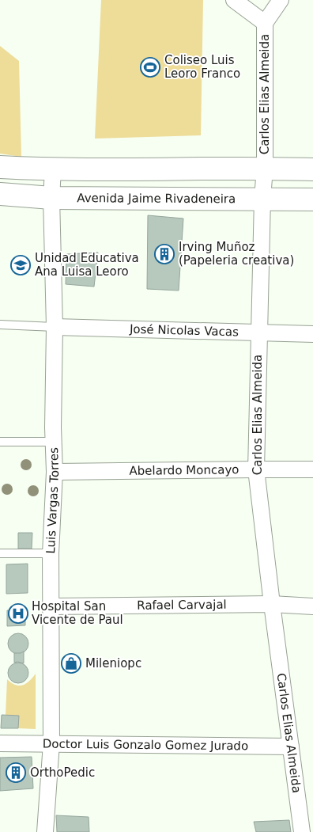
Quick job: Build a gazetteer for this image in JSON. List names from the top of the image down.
{
  "streets": {
    "main road": ["Avenida Jaime Rivadeneira"],
    "street": [
      "Carlos Elias Almeida",
      "José Nicolas Vacas",
      "Abelardo Moncayo",
      "Luis Vargas Torres",
      "Rafael Carvajal",
      "Doctor Luis Gonzalo Gomez Jurado"
    ]
  },
  "crossings": [
    ["Carlos Elias Almeida", "Avenida Jaime Rivadeneira"],
    ["Carlos Elias Almeida", "José Nicolas Vacas"],
    ["Carlos Elias Almeida", "Abelardo Moncayo"],
    ["Carlos Elias Almeida", "Rafael Carvajal"],
    ["Carlos Elias Almeida", "Doctor Luis Gonzalo Gomez Jurado"],
    ["Avenida Jaime Rivadeneira", "Luis Vargas Torres"],
    ["José Nicolas Vacas", "Luis Vargas Torres"],
    ["Abelardo Moncayo", "Luis Vargas Torres"],
    ["Luis Vargas Torres", "Rafael Carvajal"],
    ["Luis Vargas Torres", "Doctor Luis Gonzalo Gomez Jurado"]
  ],
  "places": {
    "sports": ["Coliseo Luis Leoro Franco"],
    "building": ["Irving Muñoz (Papeleria creativa)", "OrthoPedic"],
    "school or university": ["Unidad Educativa Ana Luisa Leoro"],
    "hospital": ["Hospital San Vicente de Paul"],
    "shop": ["Mileniopc"]
  }
}
